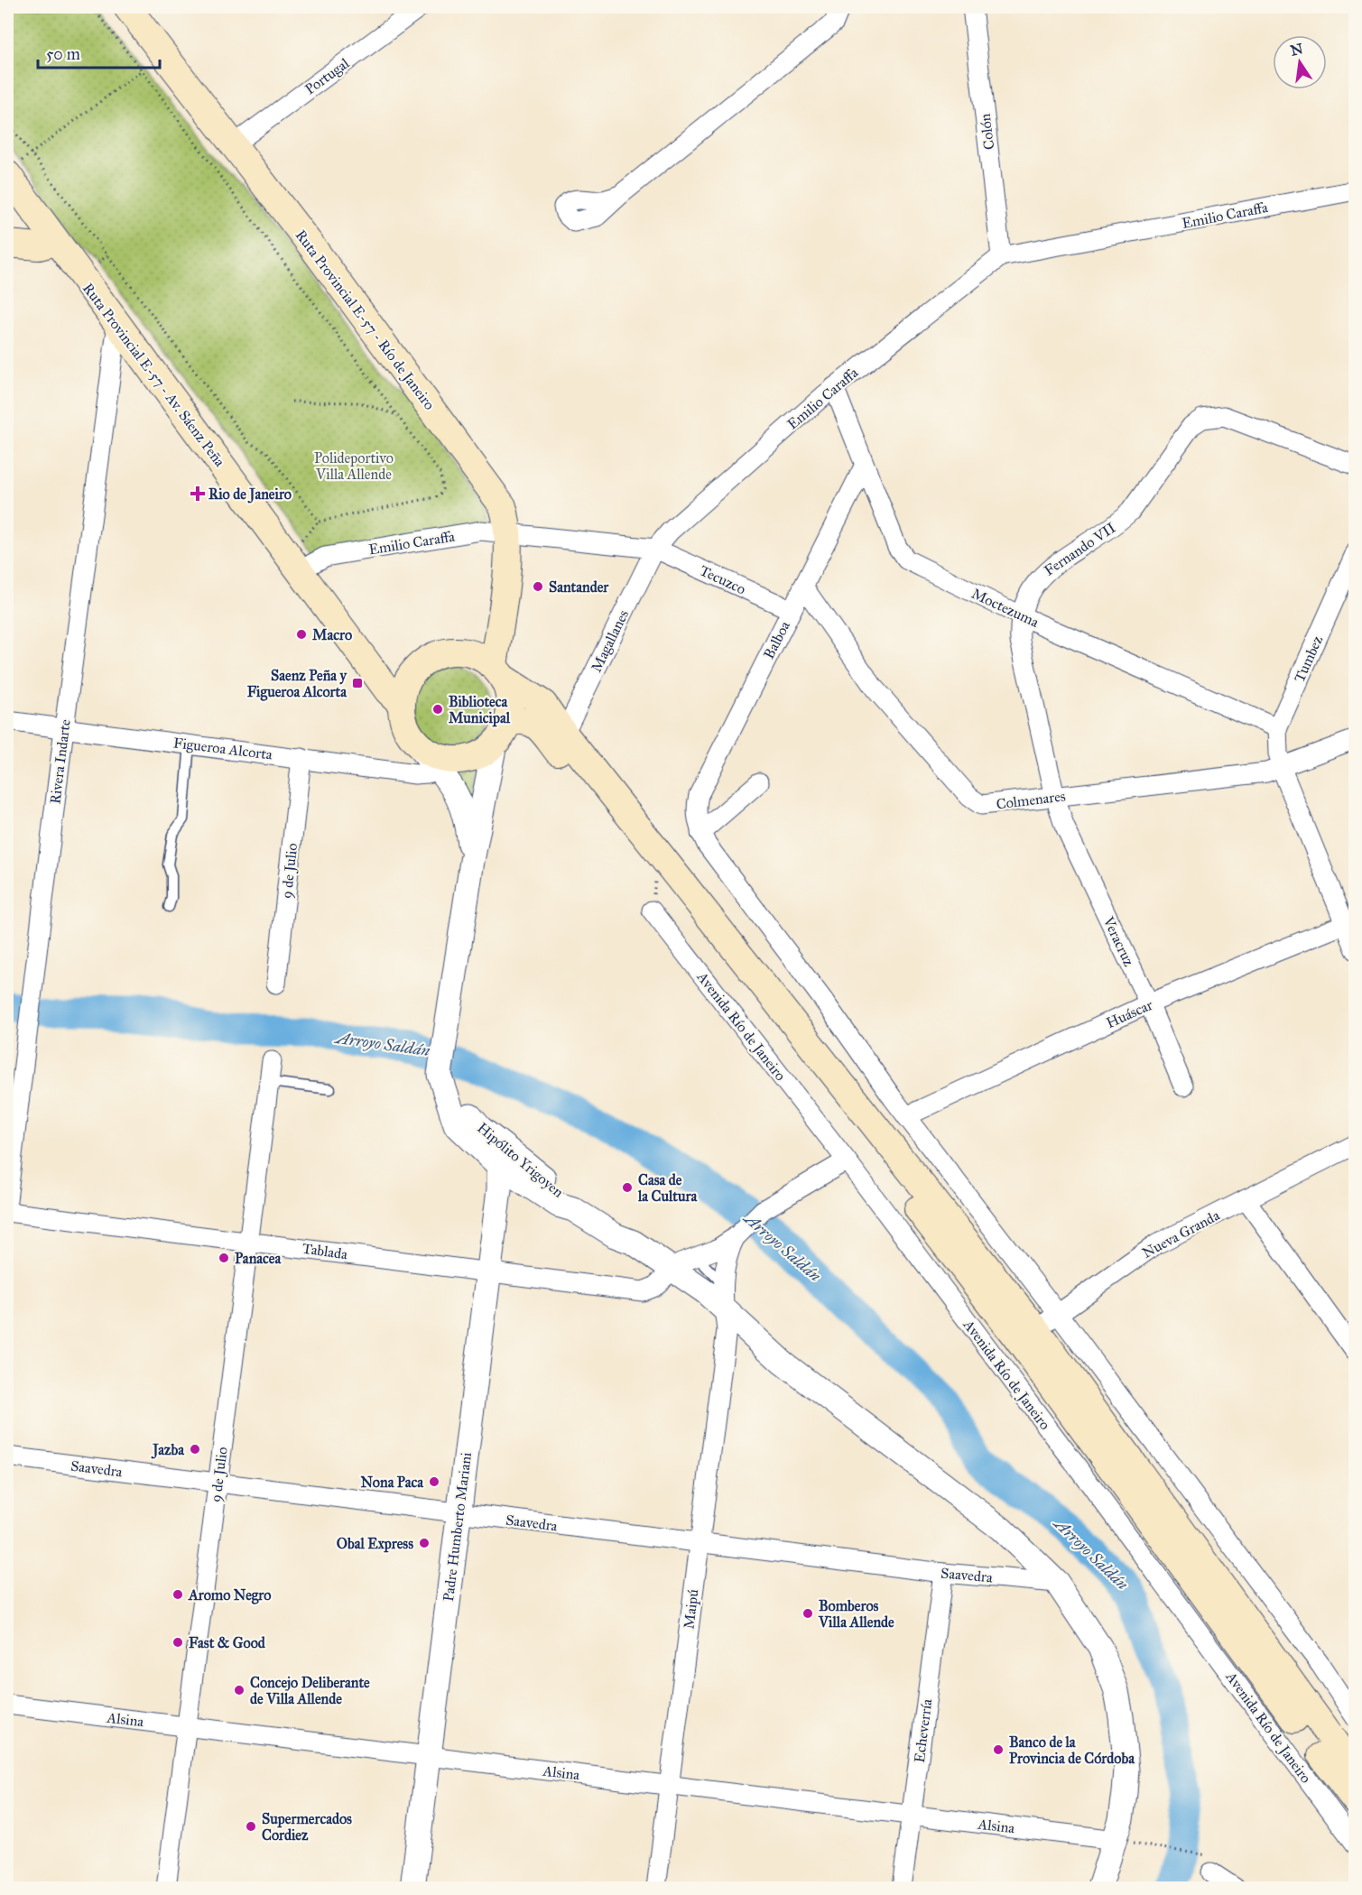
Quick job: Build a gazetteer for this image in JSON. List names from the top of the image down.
{
  "streets": {
    "main road": ["Ruta Provincial E-57 - Río de Janeiro", "Ruta Provincial E-57 - Av. Sáenz Peña"],
    "street": [
      "Portugal",
      "Colón",
      "Emilio Caraffa",
      "Fernando VII",
      "Tecuzco",
      "Moctezuma",
      "Balboa",
      "Magallanes",
      "Tumbez",
      "Figueroa Alcorta",
      "Rivera Indarte",
      "Colmenares",
      "9 de Julio",
      "Veracruz",
      "Huáscar",
      "Avenida Río de Janeiro",
      "Hipólito Yrigoyen",
      "Nueva Granda",
      "Tablada",
      "Saavedra",
      "Padre Humberto Mariani",
      "Maipú",
      "Alsina",
      "Echeverría"
    ]
  },
  "crossings": [
    ["Portugal", "Ruta Provincial E-57 - Río de Janeiro"],
    ["Colón", "Emilio Caraffa"],
    ["Emilio Caraffa", "Ruta Provincial E-57 - Río de Janeiro"],
    ["Emilio Caraffa", "Ruta Provincial E-57 - Av. Sáenz Peña"],
    ["Emilio Caraffa", "Tecuzco"],
    ["Emilio Caraffa", "Moctezuma"],
    ["Emilio Caraffa", "Magallanes"],
    ["Ruta Provincial E-57 - Río de Janeiro", "Ruta Provincial E-57 - Av. Sáenz Peña"],
    ["Ruta Provincial E-57 - Río de Janeiro", "Figueroa Alcorta"],
    ["Ruta Provincial E-57 - Av. Sáenz Peña", "Figueroa Alcorta"],
    ["Ruta Provincial E-57 - Av. Sáenz Peña", "Rivera Indarte"],
    ["Fernando VII", "Moctezuma"],
    ["Fernando VII", "Colmenares"],
    ["Fernando VII", "Veracruz"],
    ["Tecuzco", "Balboa"],
    ["Tecuzco", "Magallanes"],
    ["Moctezuma", "Balboa"],
    ["Moctezuma", "Tumbez"],
    ["Balboa", "Colmenares"],
    ["Tumbez", "Colmenares"],
    ["Figueroa Alcorta", "Rivera Indarte"],
    ["Figueroa Alcorta", "9 de Julio"],
    ["Colmenares", "Veracruz"],
    ["9 de Julio", "Tablada"],
    ["9 de Julio", "Saavedra"],
    ["9 de Julio", "Alsina"],
    ["Veracruz", "Huáscar"],
    ["Hipólito Yrigoyen", "Tablada"],
    ["Hipólito Yrigoyen", "Padre Humberto Mariani"],
    ["Tablada", "Padre Humberto Mariani"],
    ["Saavedra", "Padre Humberto Mariani"],
    ["Saavedra", "Maipú"],
    ["Saavedra", "Echeverría"],
    ["Padre Humberto Mariani", "Alsina"],
    ["Maipú", "Alsina"],
    ["Alsina", "Echeverría"]
  ],
  "water": ["Arroyo Saldán"],
  "parks": ["Polideportivo Villa Allende"],
  "places": {
    "health": ["Rio de Janeiro"],
    "other": [
      "Santander",
      "Macro",
      "Biblioteca Municipal",
      "Casa de la Cultura",
      "Panacea",
      "Jazba",
      "Nona Paca",
      "Obal Express",
      "Aromo Negro",
      "Bomberos Villa Allende",
      "Fast & Good",
      "Concejo Deliberante de Villa Allende",
      "Banco de la Provincia de Córdoba",
      "Supermercados Cordiez"
    ],
    "transit": ["Saenz Peña y Figueroa Alcorta"]
  },
  "scale_bar": "50 m",
  "north": "top"
}
